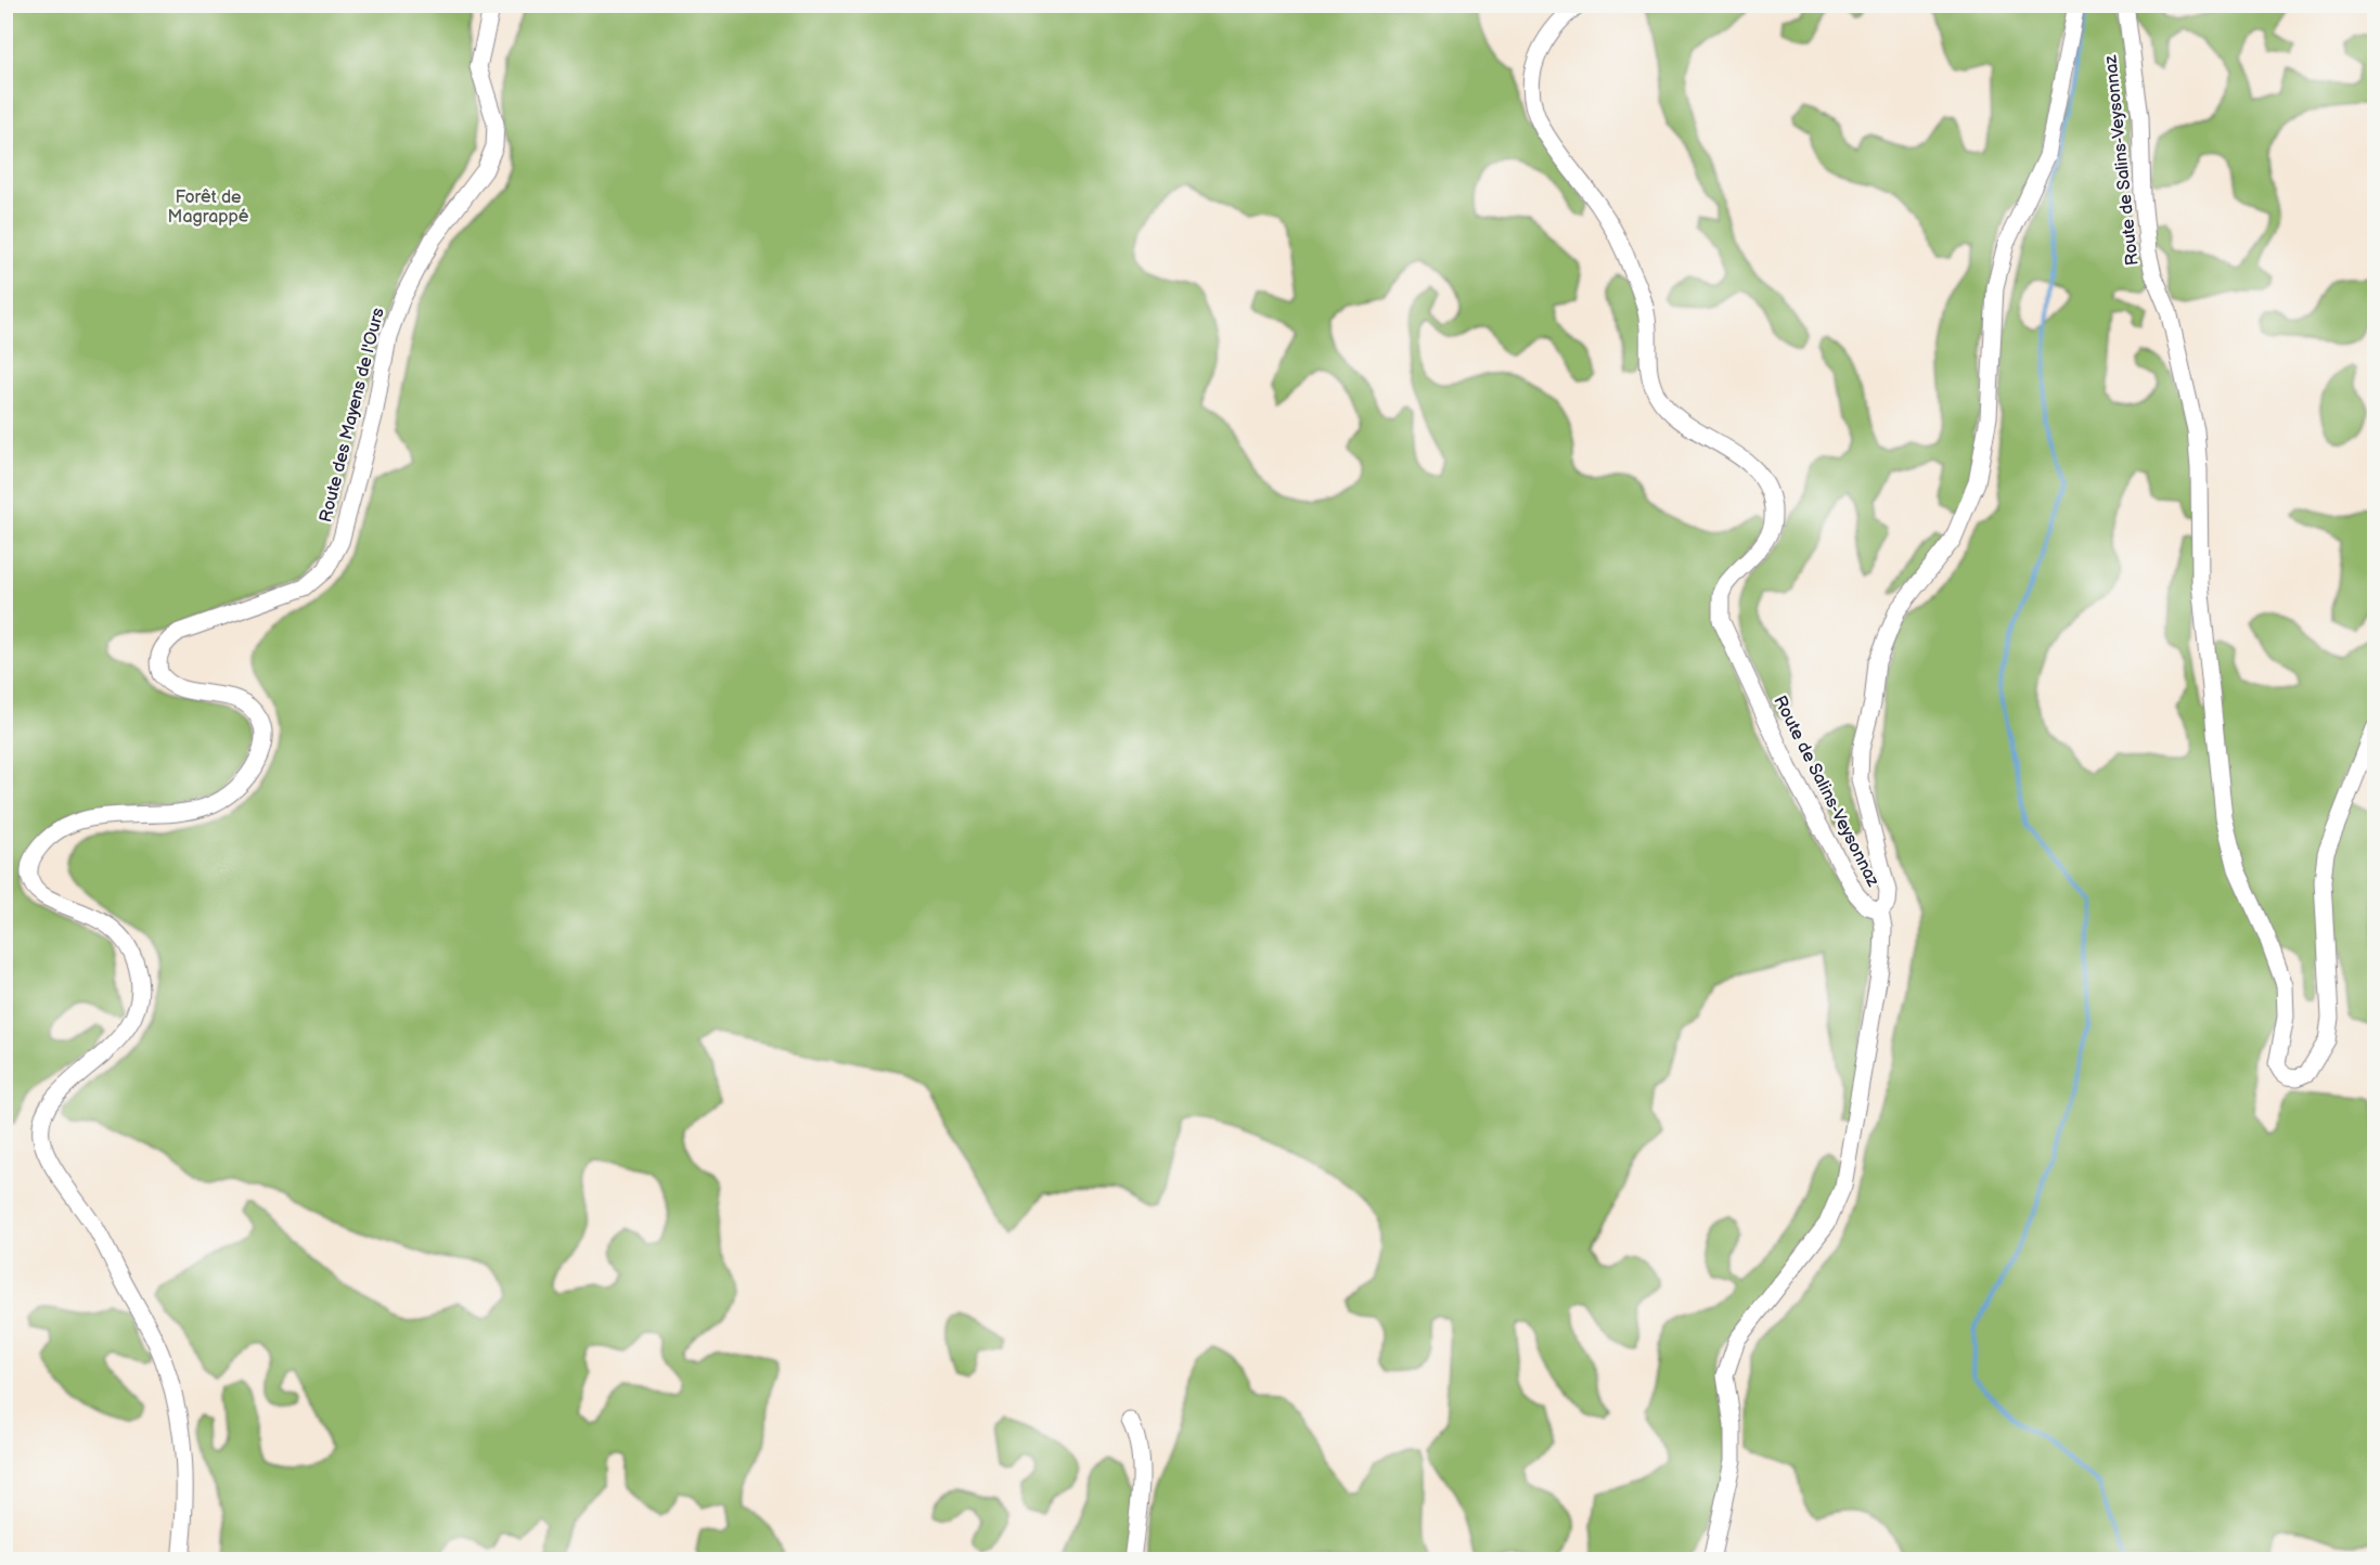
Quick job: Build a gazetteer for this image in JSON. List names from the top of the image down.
{
  "streets": {
    "street": ["Route de Salins-Veysonnaz", "Route des Mayens de l'Ours"]
  },
  "parks": ["Forêt de Magrappé"]
}
